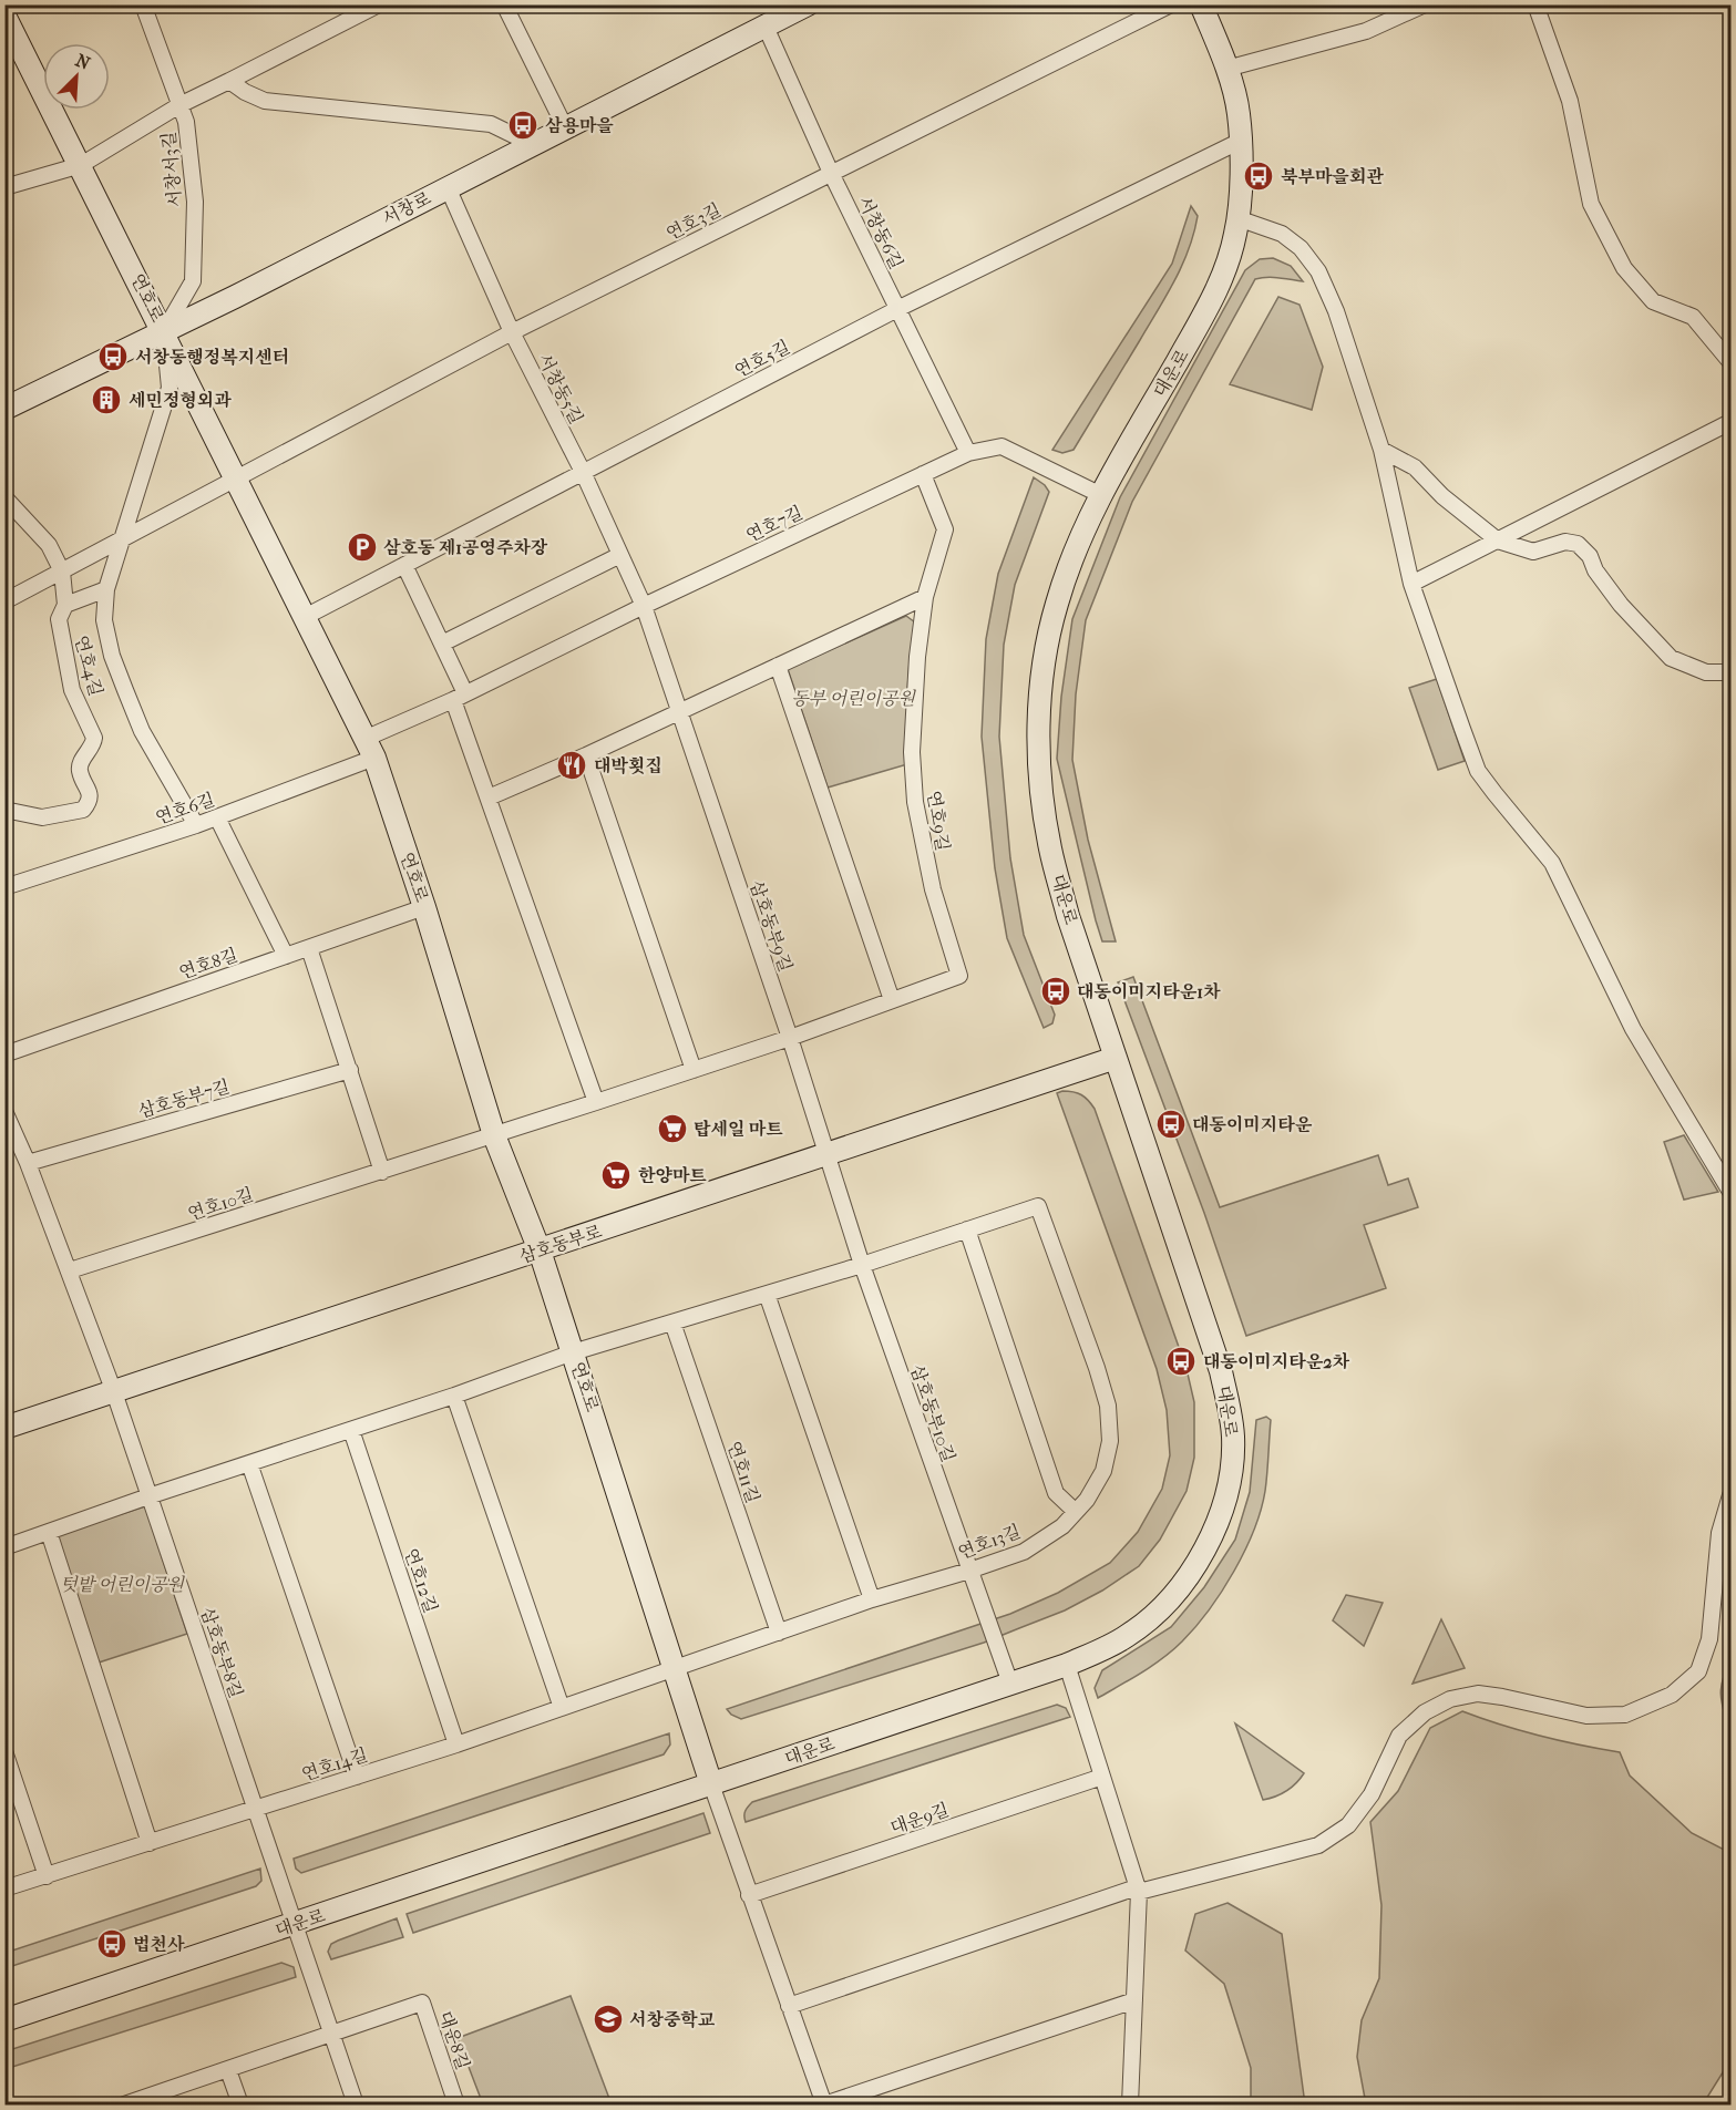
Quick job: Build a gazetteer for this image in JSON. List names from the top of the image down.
{
  "streets": {
    "street": [
      "서창서3길",
      "서창로",
      "연호3길",
      "서창동6길",
      "연호로",
      "연호5길",
      "대운로",
      "서창동5길",
      "연호7길",
      "연호4길",
      "연호6길",
      "연호9길",
      "삼호동부9길",
      "연호8길",
      "삼호동부7길",
      "연호10길",
      "삼호동부로",
      "삼호동부10길",
      "연호11길",
      "연호13길",
      "연호12길",
      "삼호동부8길",
      "연호14길",
      "대운9길",
      "대운8길"
    ]
  },
  "crossings": [
    ["서창서3길", "서창로"],
    ["서창서3길", "연호로"],
    ["서창서3길", "연호4길"],
    ["서창로", "서창동6길"],
    ["서창로", "연호로"],
    ["서창로", "서창동5길"],
    ["서창로", "연호4길"],
    ["연호3길", "서창동6길"],
    ["연호3길", "연호로"],
    ["연호3길", "서창동5길"],
    ["서창동6길", "연호5길"],
    ["서창동6길", "연호7길"],
    ["연호로", "연호5길"],
    ["연호로", "대운로"],
    ["연호로", "연호7길"],
    ["연호로", "연호4길"],
    ["연호로", "연호6길"],
    ["연호로", "연호9길"],
    ["연호로", "연호8길"],
    ["연호로", "연호10길"],
    ["연호로", "삼호동부로"],
    ["연호로", "연호13길"],
    ["연호로", "연호14길"],
    ["연호5길", "대운로"],
    ["연호5길", "서창동5길"],
    ["대운로", "연호7길"],
    ["대운로", "삼호동부로"],
    ["대운로", "삼호동부10길"],
    ["대운로", "삼호동부8길"],
    ["서창동5길", "연호7길"],
    ["서창동5길", "삼호동부9길"],
    ["연호7길", "연호6길"],
    ["연호7길", "연호9길"],
    ["연호7길", "삼호동부9길"],
    ["연호4길", "연호6길"],
    ["연호9길", "삼호동부9길"],
    ["연호9길", "연호10길"],
    ["삼호동부9길", "삼호동부로"],
    ["삼호동부9길", "삼호동부10길"],
    ["삼호동부로", "삼호동부10길"],
    ["삼호동부로", "삼호동부8길"],
    ["삼호동부10길", "연호13길"],
    ["연호11길", "연호13길"],
    ["연호13길", "연호14길"],
    ["연호12길", "연호14길"],
    ["삼호동부8길", "연호14길"]
  ],
  "parks": ["동부 어린이공원", "텃밭 어린이공원"],
  "places": {
    "bus stop": [
      "삼용마을",
      "북부마을회관",
      "서창동행정복지센터",
      "대동이미지타운1차",
      "대동이미지타운",
      "대동이미지타운2차",
      "법천사"
    ],
    "building": ["세민정형외과"],
    "parking": ["삼호동 제1공영주차장"],
    "restaurant": ["대박횟집"],
    "supermarket": ["탑세일 마트", "한양마트"],
    "school or university": ["서창중학교"]
  },
  "north": "top right"
}
